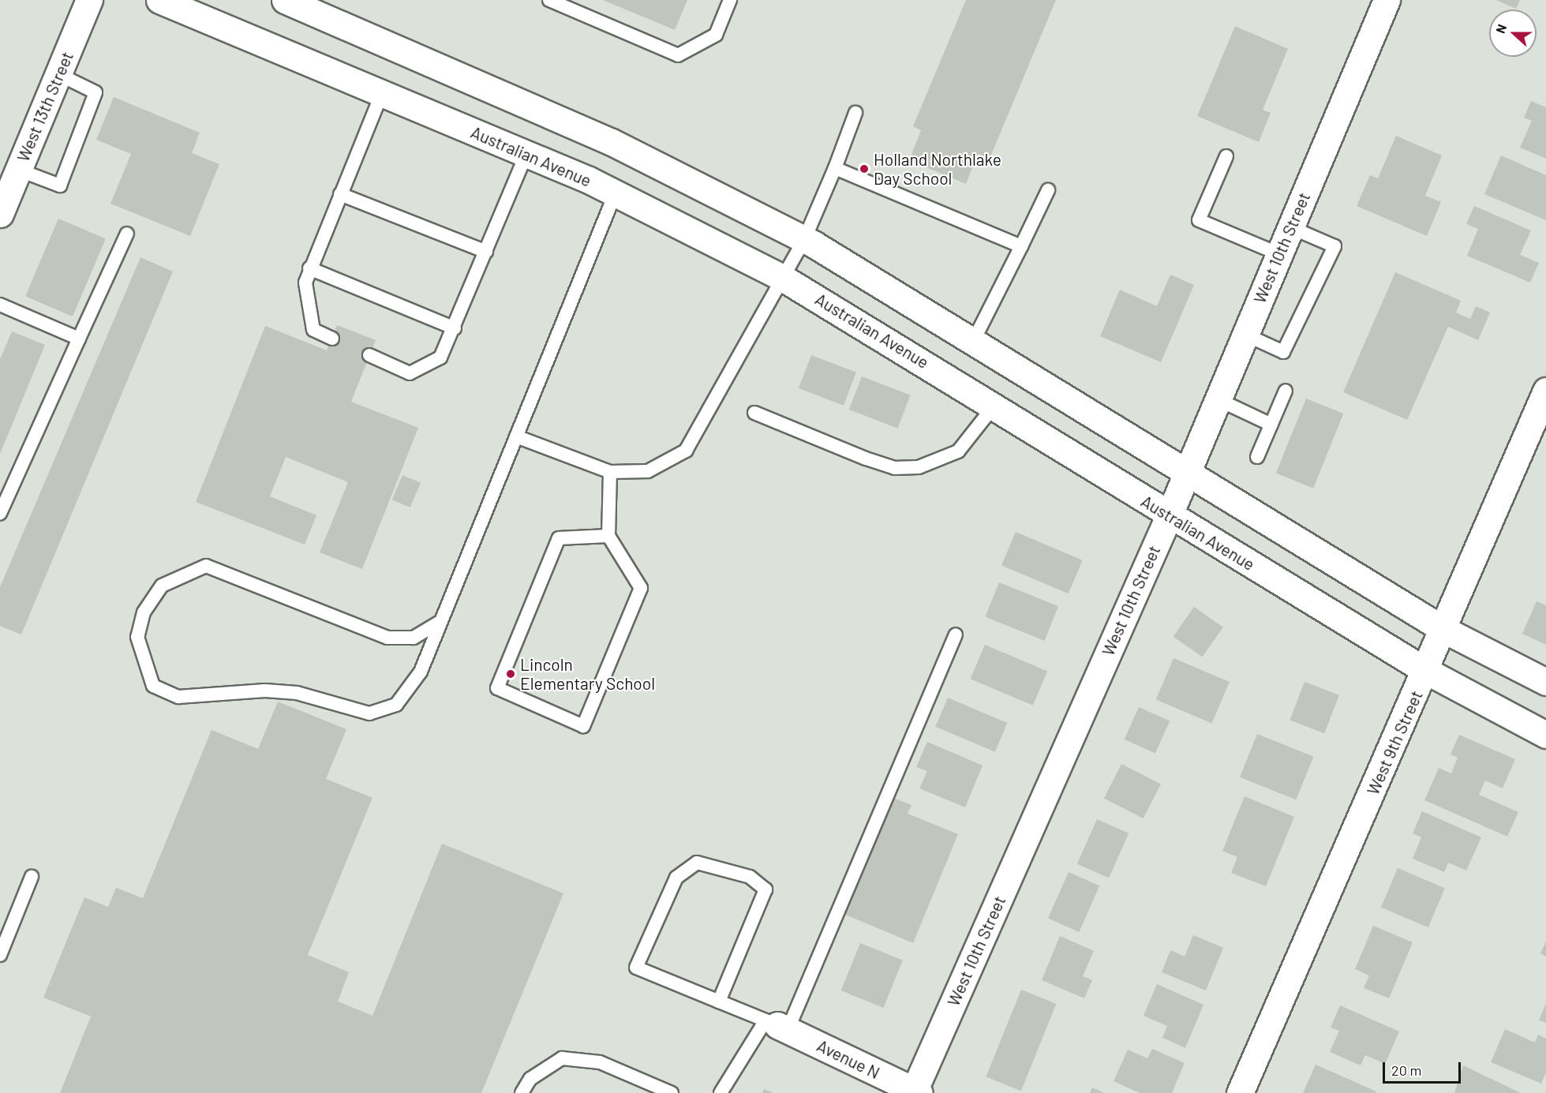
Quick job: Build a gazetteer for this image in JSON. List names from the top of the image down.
{
  "streets": {
    "main road": [
      "West 13th Street",
      "Australian Avenue",
      "West 10th Street",
      "West 9th Street",
      "Avenue N"
    ]
  },
  "crossings": [
    ["Australian Avenue", "West 10th Street"],
    ["Australian Avenue", "West 9th Street"],
    ["West 10th Street", "Avenue N"]
  ],
  "places": ["Holland Northlake Day School", "Lincoln Elementary School"],
  "scale_bar": "20 m",
  "north": "left"
}
